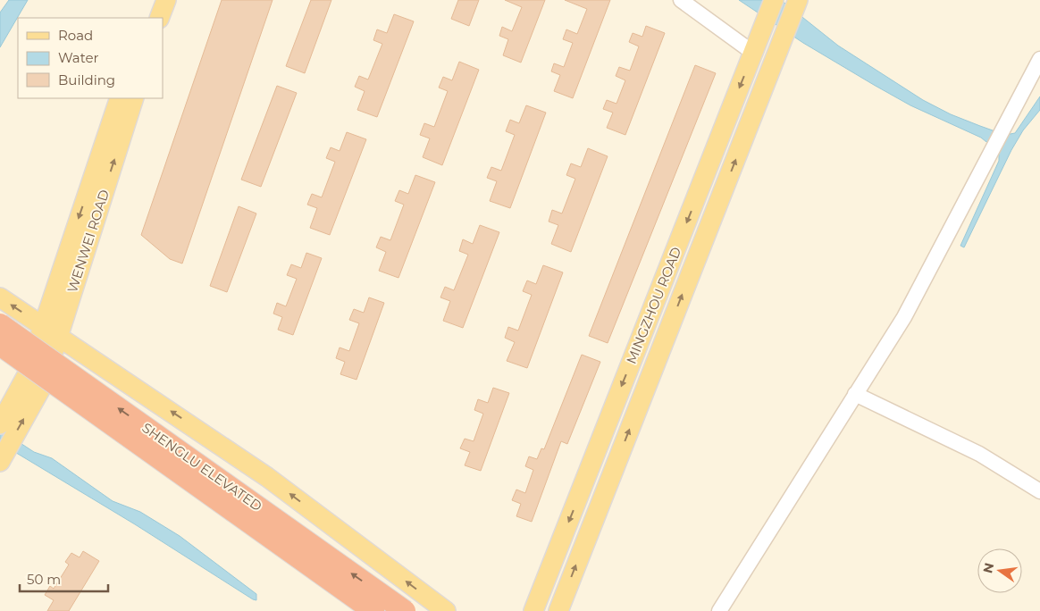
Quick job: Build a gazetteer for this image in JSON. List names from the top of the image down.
{
  "streets": {
    "highway": ["SHENGLU ELEVATED"],
    "main road": ["WENWEI ROAD", "MINGZHOU ROAD"]
  },
  "legend": ["Road", "Water", "Building"],
  "scale_bar": "50 m",
  "north": "left"
}
